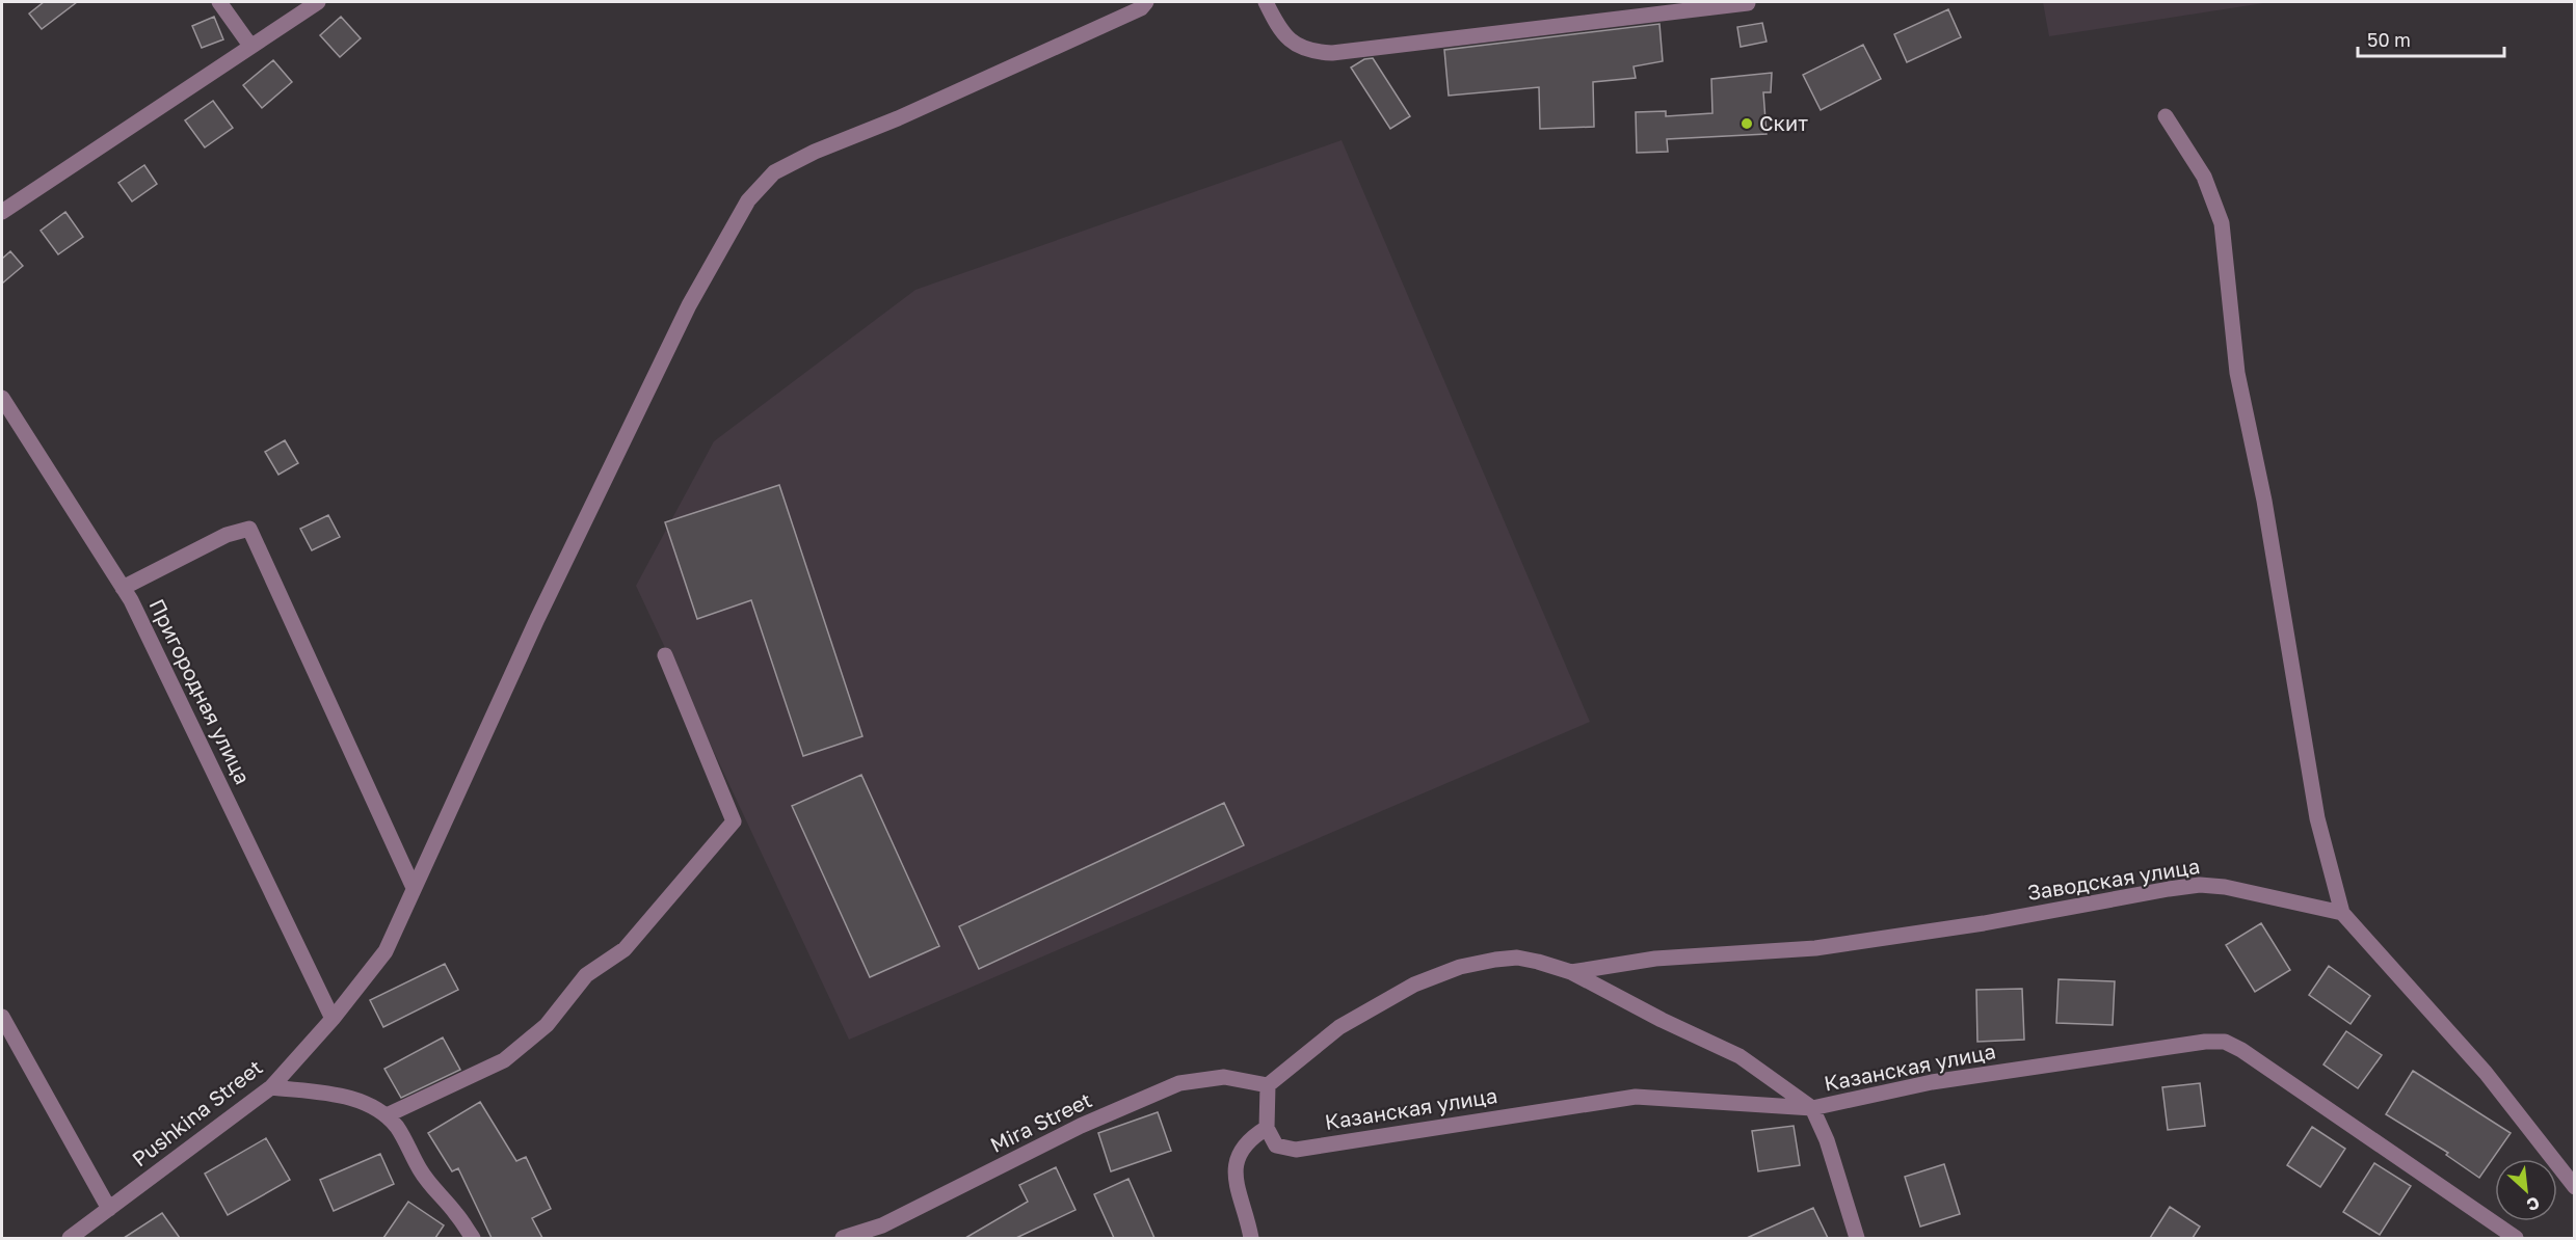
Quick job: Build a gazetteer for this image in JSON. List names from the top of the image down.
{
  "streets": {
    "street": [
      "Пригородная улица",
      "Заводская улица",
      "Казанская улица",
      "Pushkina Street",
      "Mira Street"
    ]
  },
  "crossings": [
    ["Пригородная улица", "Pushkina Street"]
  ],
  "places": ["Скит"],
  "scale_bar": "50 m",
  "north": "bottom right"
}
